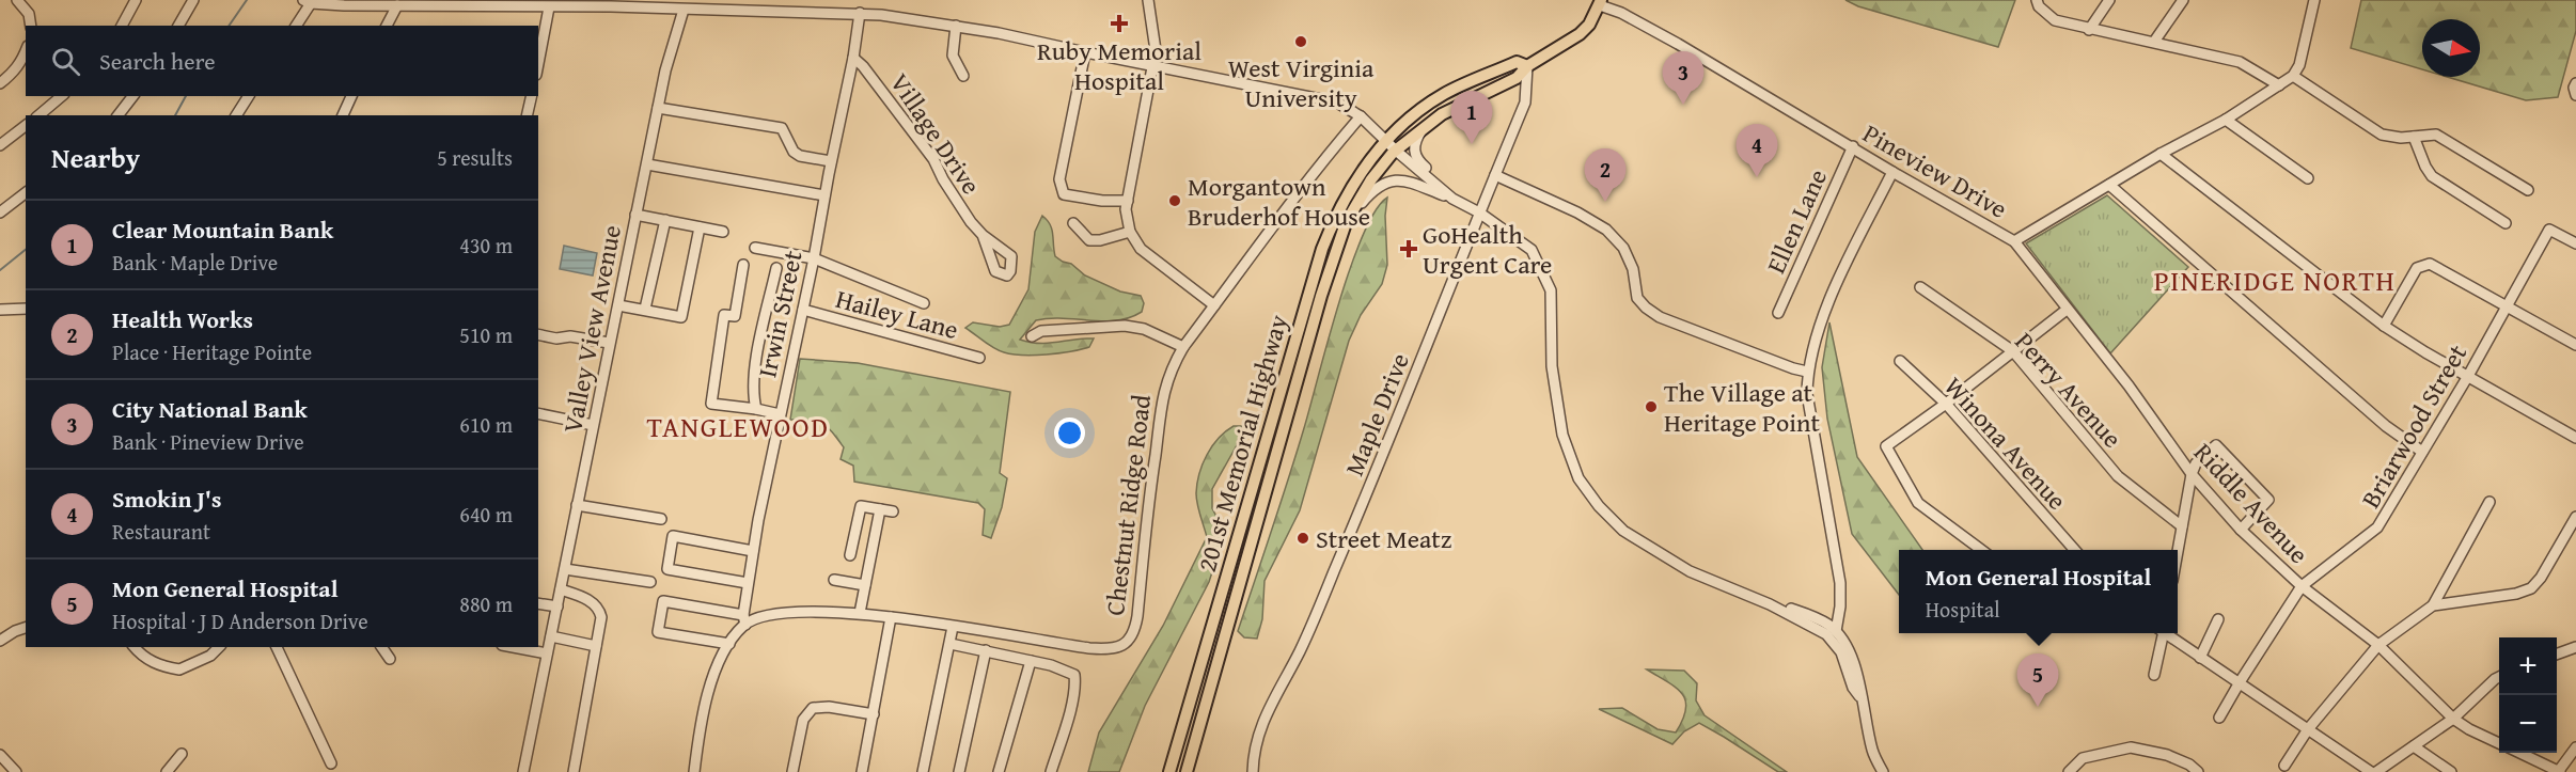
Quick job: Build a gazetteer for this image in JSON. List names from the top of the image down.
{
  "streets": {
    "main road": ["201st Memorial Highway"],
    "street": [
      "Village Drive",
      "Pineview Drive",
      "Ellen Lane",
      "Irwin Street",
      "Hailey Lane",
      "Valley View Avenue",
      "Perry Avenue",
      "Maple Drive",
      "Briarwood Street",
      "Winona Avenue",
      "Riddle Avenue",
      "Chestnut Ridge Road"
    ]
  },
  "crossings": [
    ["Village Drive", "Irwin Street"],
    ["Pineview Drive", "Ellen Lane"],
    ["Pineview Drive", "Riddle Avenue"],
    ["Irwin Street", "Hailey Lane"],
    ["Irwin Street", "Chestnut Ridge Road"],
    ["Briarwood Street", "Riddle Avenue"]
  ],
  "districts": ["PINERIDGE NORTH", "TANGLEWOOD"],
  "places": {
    "health": ["Ruby Memorial Hospital", "GoHealth Urgent Care"],
    "other": [
      "West Virginia University",
      "Morgantown Bruderhof House",
      "The Village at Heritage Point",
      "Street Meatz"
    ]
  },
  "north": "right",
  "page": {
    "search": "Search here",
    "pins": [
      "3",
      "1",
      "4",
      "2",
      "5"
    ],
    "heading": ["Nearby", "5 results"],
    "list": [
      {
        "mark": "1",
        "name": "Clear Mountain Bank",
        "note": "Bank · Maple Drive",
        "value": "430 m"
      },
      {
        "mark": "2",
        "name": "Health Works",
        "note": "Place · Heritage Pointe",
        "value": "510 m"
      },
      {
        "mark": "3",
        "name": "City National Bank",
        "note": "Bank · Pineview Drive",
        "value": "610 m"
      },
      {
        "mark": "4",
        "name": "Smokin J's",
        "note": "Restaurant",
        "value": "640 m"
      },
      {
        "mark": "5",
        "name": "Mon General Hospital",
        "note": "Hospital · J D Anderson Drive",
        "value": "880 m"
      }
    ],
    "popup": ["Mon General Hospital", "Hospital"],
    "map_buttons": ["+", "−"]
  }
}
